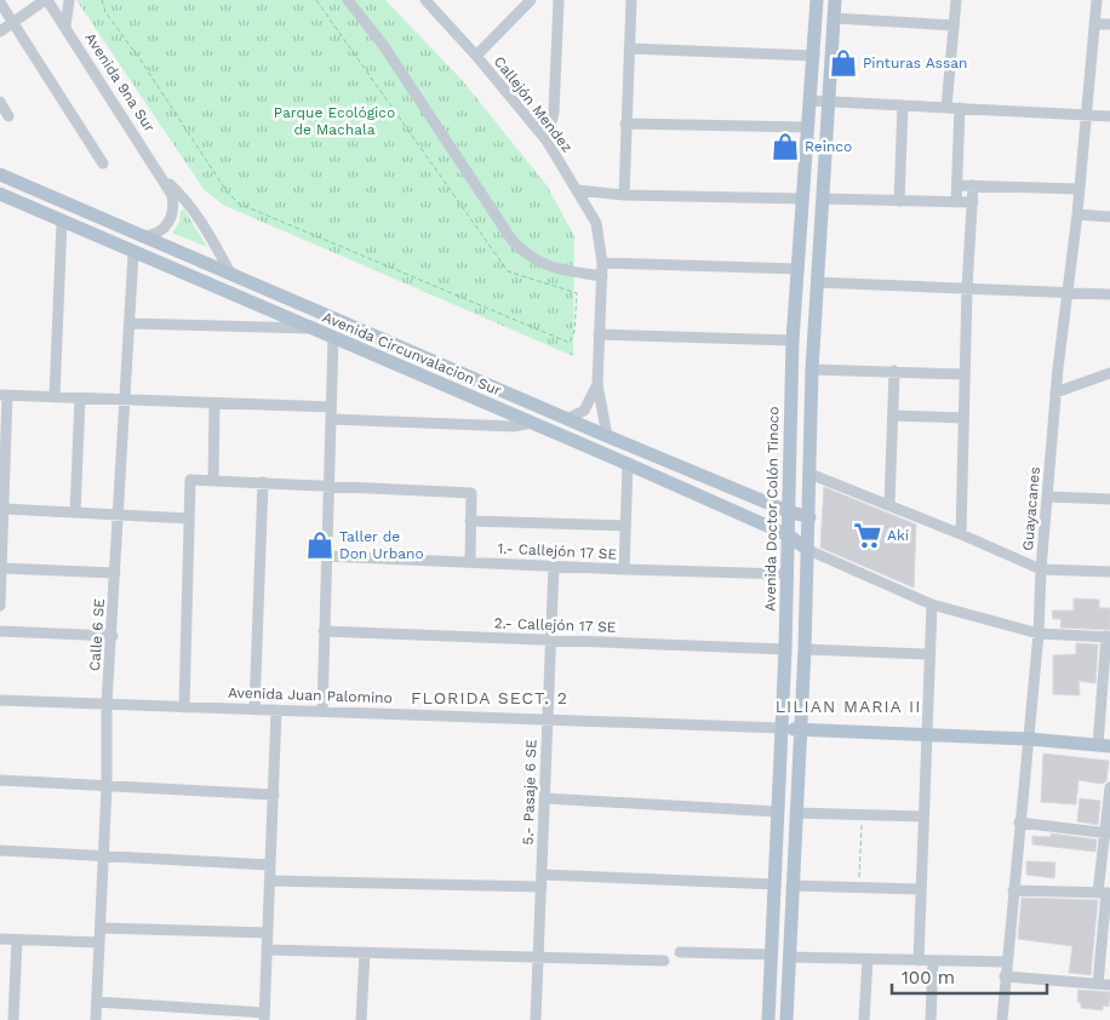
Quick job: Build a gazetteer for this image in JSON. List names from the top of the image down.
{
  "streets": {
    "main road": ["Avenida Circunvalacion Sur", "Avenida Doctor Colón Tinoco", "Avenida Juan Palomino"],
    "street": [
      "Avenida 9na Sur",
      "Callejón Mendez",
      "Guayacanes",
      "1.- Callejón 17 SE",
      "2.- Callejón 17 SE",
      "Calle 6 SE",
      "5.- Pasaje 6 SE"
    ]
  },
  "crossings": [
    ["Avenida 9na Sur", "Avenida Circunvalacion Sur"],
    ["Callejón Mendez", "Avenida Circunvalacion Sur"],
    ["Avenida Circunvalacion Sur", "Avenida Doctor Colón Tinoco"],
    ["Avenida Circunvalacion Sur", "Calle 6 SE"],
    ["Avenida Doctor Colón Tinoco", "1.- Callejón 17 SE"],
    ["Avenida Doctor Colón Tinoco", "2.- Callejón 17 SE"],
    ["Avenida Doctor Colón Tinoco", "Avenida Juan Palomino"],
    ["Guayacanes", "Avenida Juan Palomino"],
    ["1.- Callejón 17 SE", "5.- Pasaje 6 SE"],
    ["2.- Callejón 17 SE", "5.- Pasaje 6 SE"],
    ["Calle 6 SE", "Avenida Juan Palomino"],
    ["Avenida Juan Palomino", "5.- Pasaje 6 SE"]
  ],
  "districts": ["FLORIDA SECT. 2", "LILIAN MARIA II"],
  "parks": ["Parque Ecológico de Machala"],
  "places": {
    "shop": ["Pinturas Assan", "Reinco", "Taller de Don Urbano"],
    "supermarket": ["Akí"]
  },
  "scale_bar": "100 m"
}
